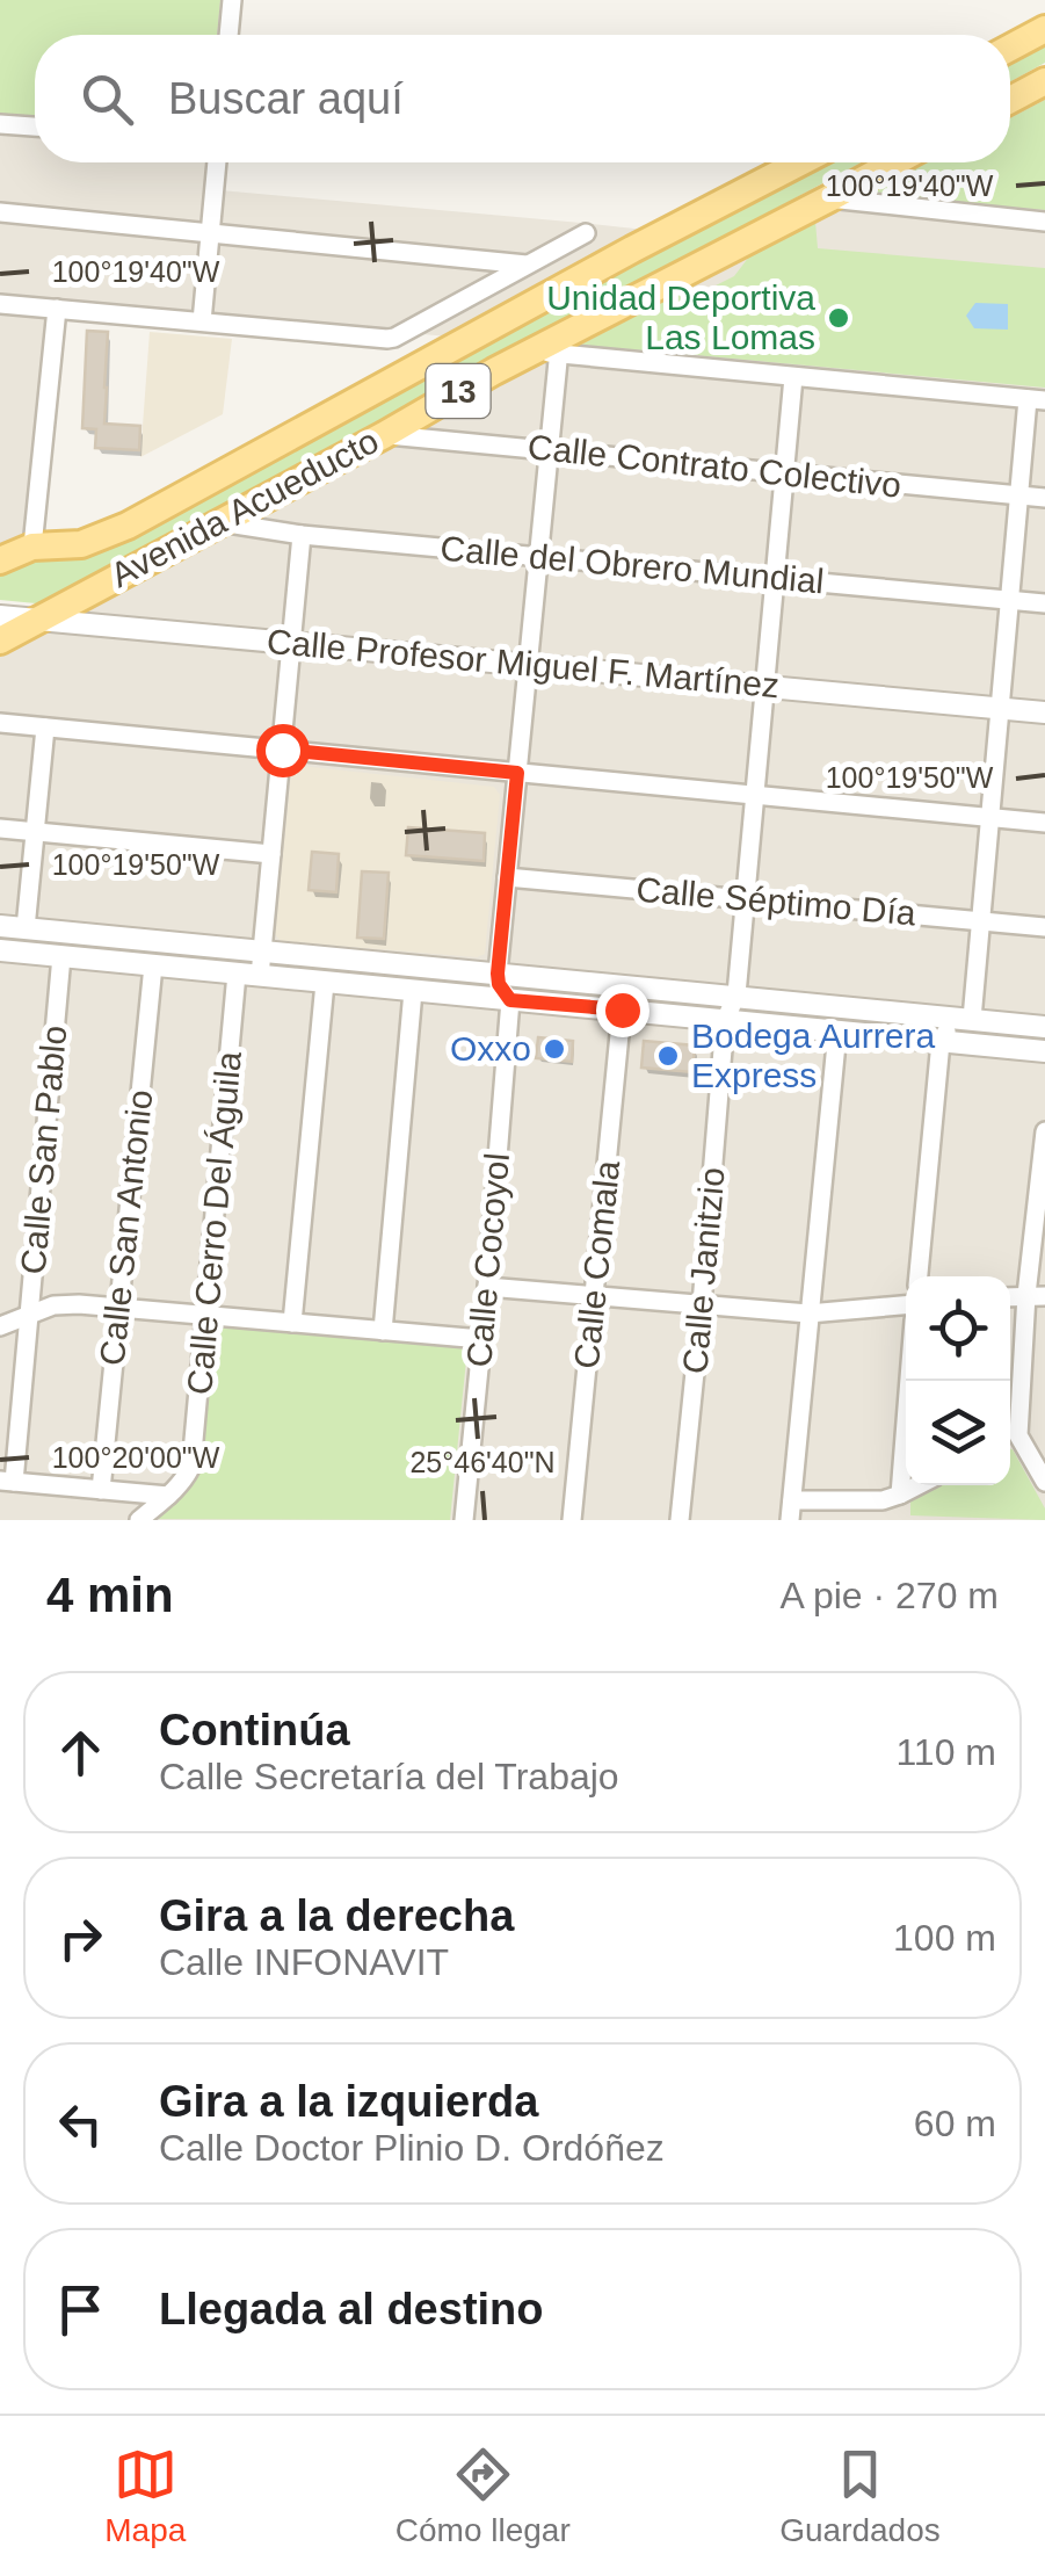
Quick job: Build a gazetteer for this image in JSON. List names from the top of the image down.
{
  "streets": {
    "main road": ["13", "Avenida Acueducto"],
    "street": [
      "Calle Contrato Colectivo",
      "Calle del Obrero Mundial",
      "Calle Profesor Miguel F. Martínez",
      "Calle Séptimo Día",
      "Calle San Pablo",
      "Calle Cerro Del Águila",
      "Calle San Antonio",
      "Calle Cocoyol",
      "Calle Comala",
      "Calle Janitzio"
    ]
  },
  "crossings": [
    ["Calle Contrato Colectivo", "Avenida Acueducto"],
    ["Avenida Acueducto", "Calle del Obrero Mundial"],
    ["Avenida Acueducto", "Calle Profesor Miguel F. Martínez"]
  ],
  "places": ["Unidad Deportiva Las Lomas", "Oxxo", "Bodega Aurrera Express"],
  "page": {
    "search": "Buscar aquí",
    "heading": ["4 min", "A pie · 270 m"],
    "list": [
      ["Continúa", "Calle Secretaría del Trabajo", "110 m"],
      ["Gira a la derecha", "Calle INFONAVIT", "100 m"],
      ["Gira a la izquierda", "Calle Doctor Plinio D. Ordóñez", "60 m"],
      "Llegada al destino"
    ],
    "nav": ["Mapa", "Cómo llegar", "Guardados"]
  },
  "coordinates": [
    "100°19'40\"W",
    "100°19'50\"W",
    "100°20'00\"W",
    "25°46'40\"N"
  ]
}
